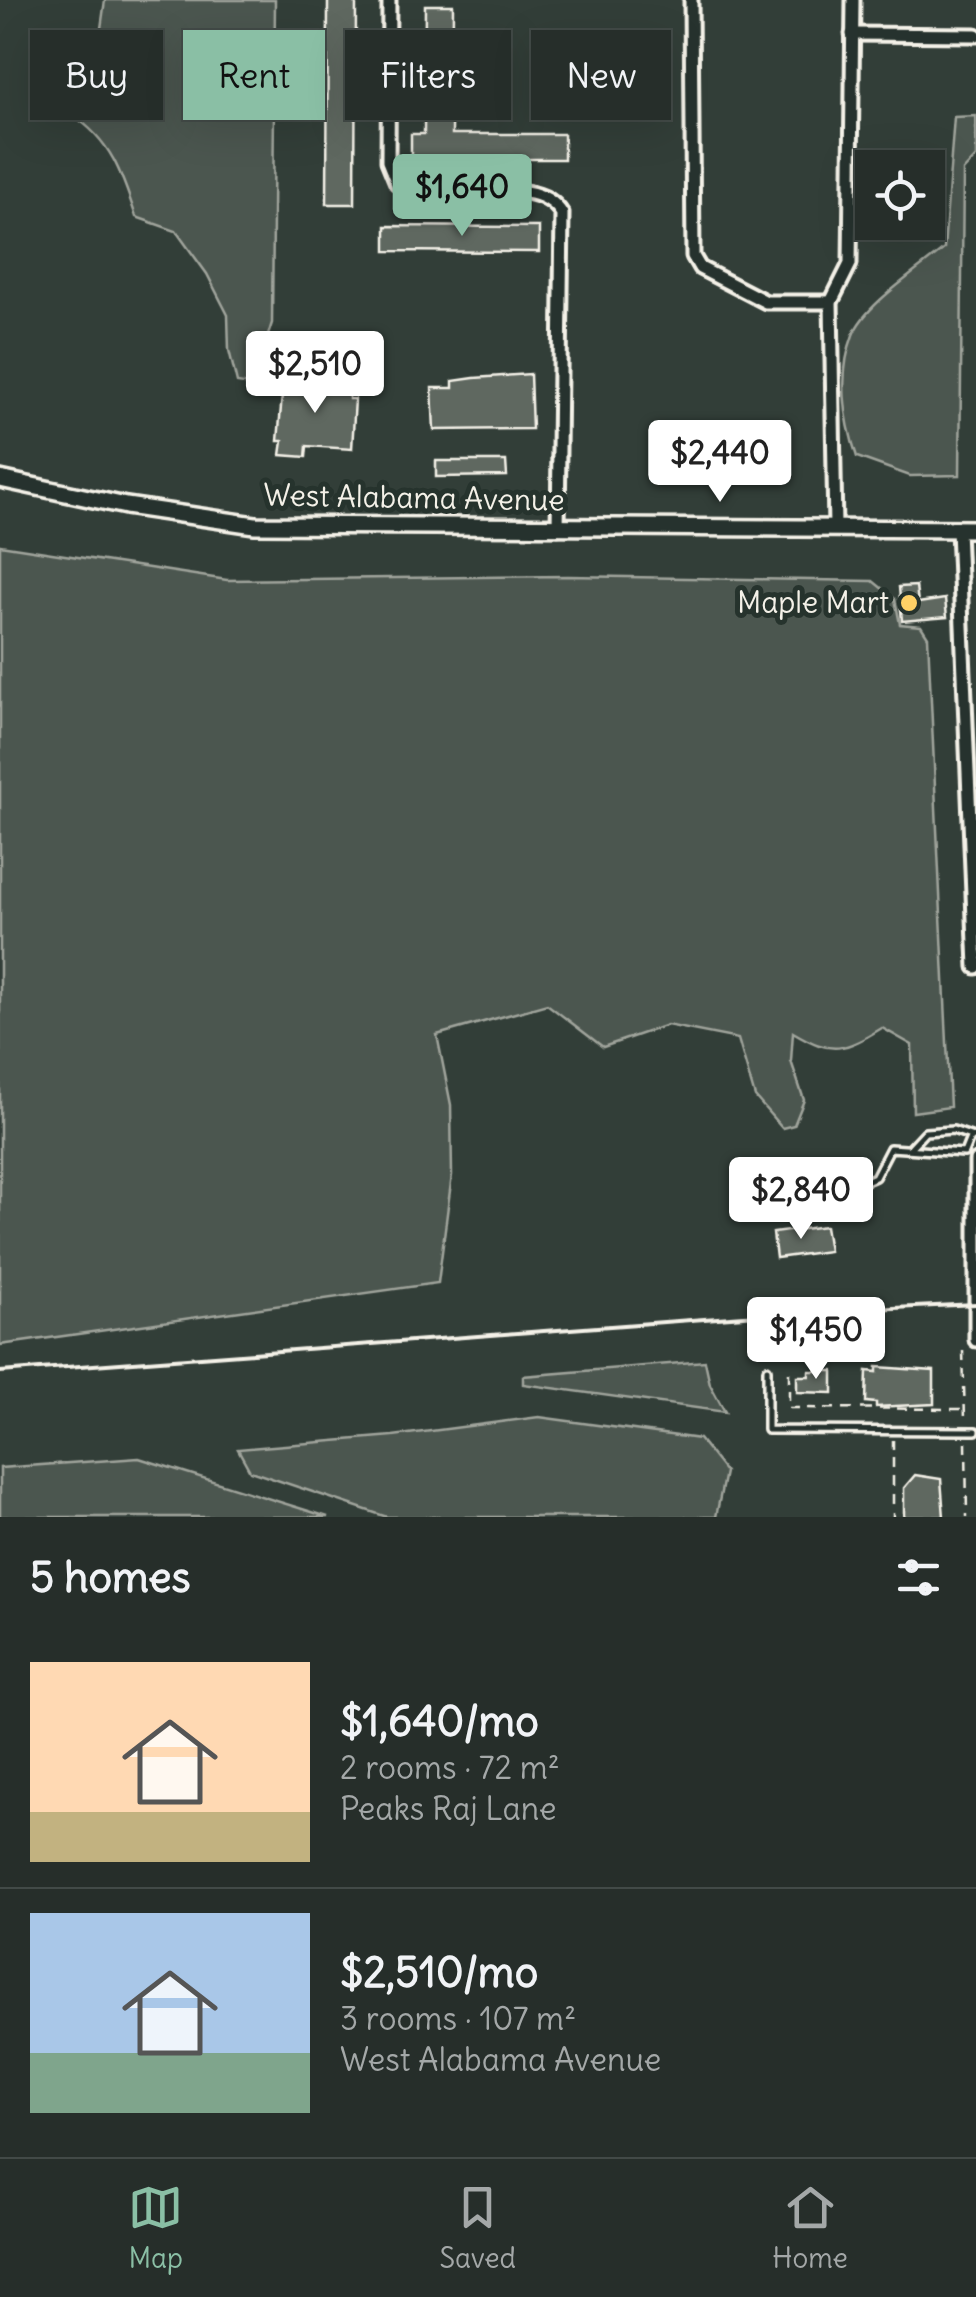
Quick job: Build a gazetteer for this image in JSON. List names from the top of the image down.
{
  "streets": {
    "main road": ["West Alabama Avenue"]
  },
  "places": ["Maple Mart"],
  "page": {
    "chip": [
      "Buy",
      "Rent",
      "Filters",
      "New"
    ],
    "price": [
      "$1,640",
      "$2,510",
      "$2,440",
      "$2,840",
      "$1,450"
    ],
    "heading": "5 homes",
    "list": [
      {
        "name": "$1,640/mo",
        "note": "2 rooms · 72 m² · Peaks Raj Lane"
      },
      {
        "name": "$2,510/mo",
        "note": "3 rooms · 107 m² · West Alabama Avenue"
      }
    ],
    "tabs": ["Map", "Saved", "Home"]
  }
}
